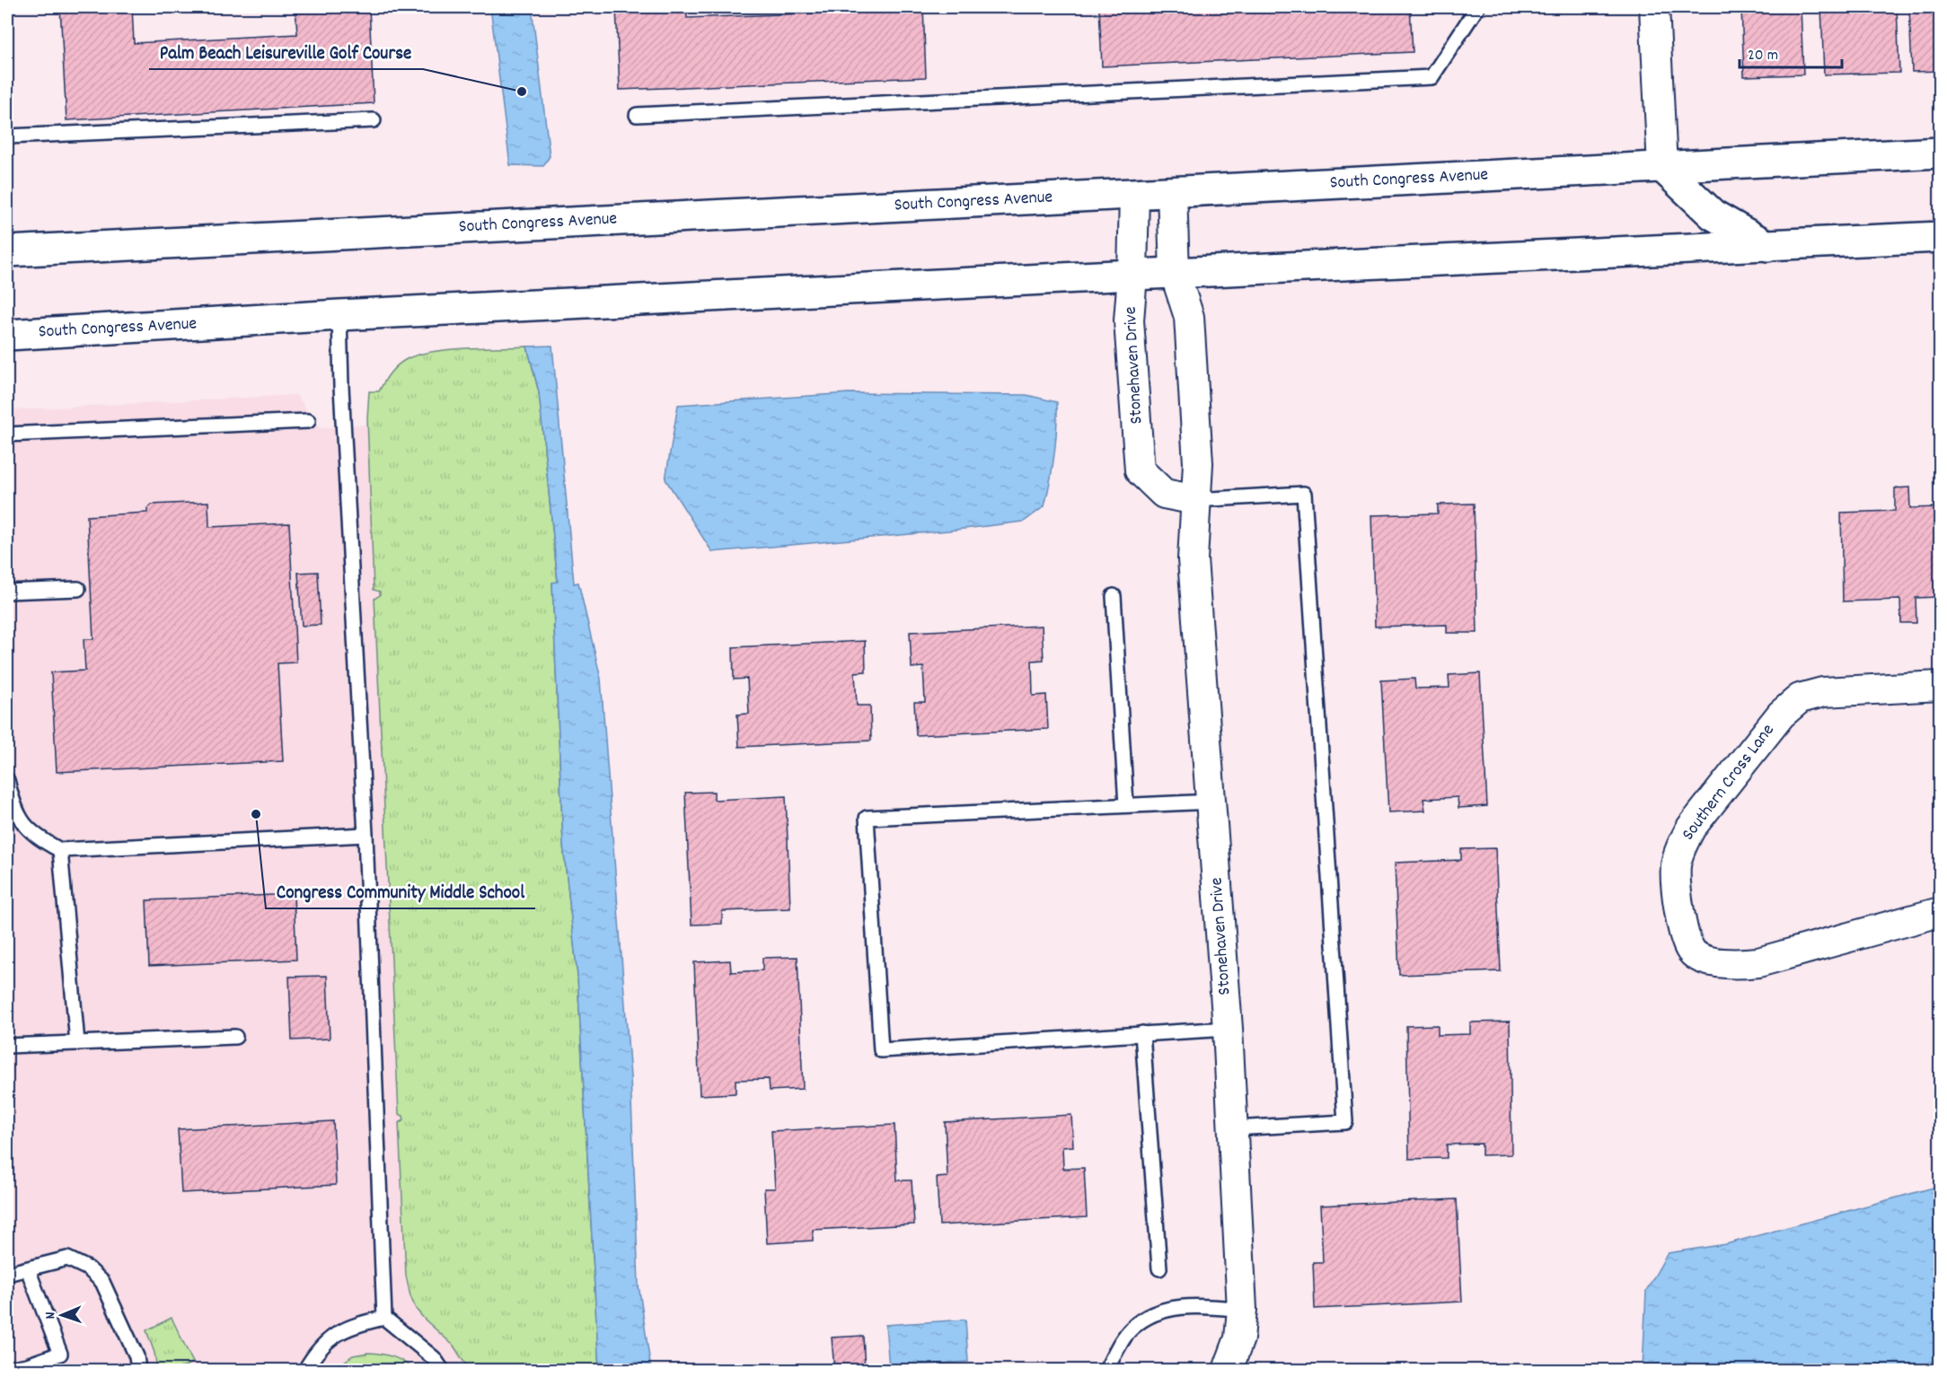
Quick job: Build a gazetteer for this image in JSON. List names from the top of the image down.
{
  "streets": {
    "main road": ["South Congress Avenue"],
    "street": ["Stonehaven Drive", "Southern Cross Lane"]
  },
  "crossings": [
    ["South Congress Avenue", "Stonehaven Drive"]
  ],
  "places": ["Palm Beach Leisureville Golf Course", "Congress Community Middle School"],
  "scale_bar": "20 m",
  "north": "left"
}
